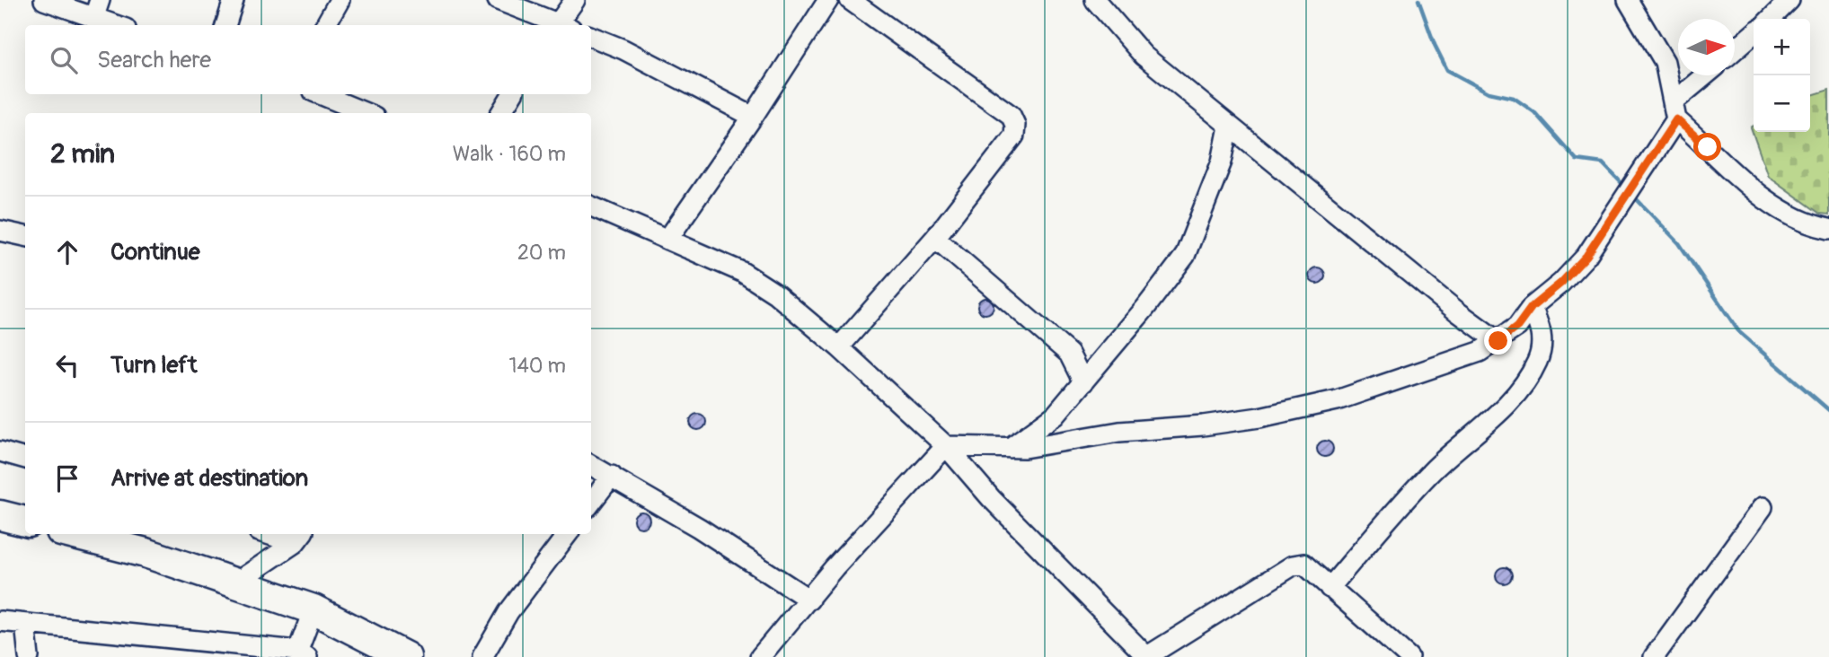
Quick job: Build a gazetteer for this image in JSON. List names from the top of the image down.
{
  "north": "right",
  "page": {
    "map_buttons": ["+", "−"],
    "search": "Search here",
    "heading": ["2 min", "Walk · 160 m"],
    "list": [
      ["Continue", "20 m"],
      ["Turn left", "140 m"],
      "Arrive at destination"
    ]
  }
}
